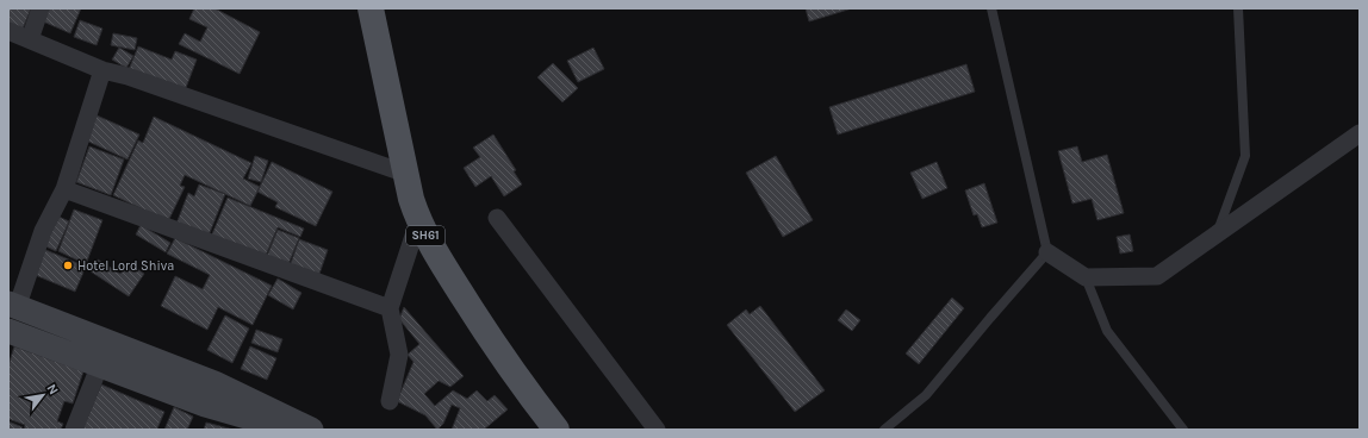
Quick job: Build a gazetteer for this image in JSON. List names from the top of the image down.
{
  "streets": {
    "main road": ["SH61"]
  },
  "places": ["Hotel Lord Shiva"],
  "north": "top right"
}
